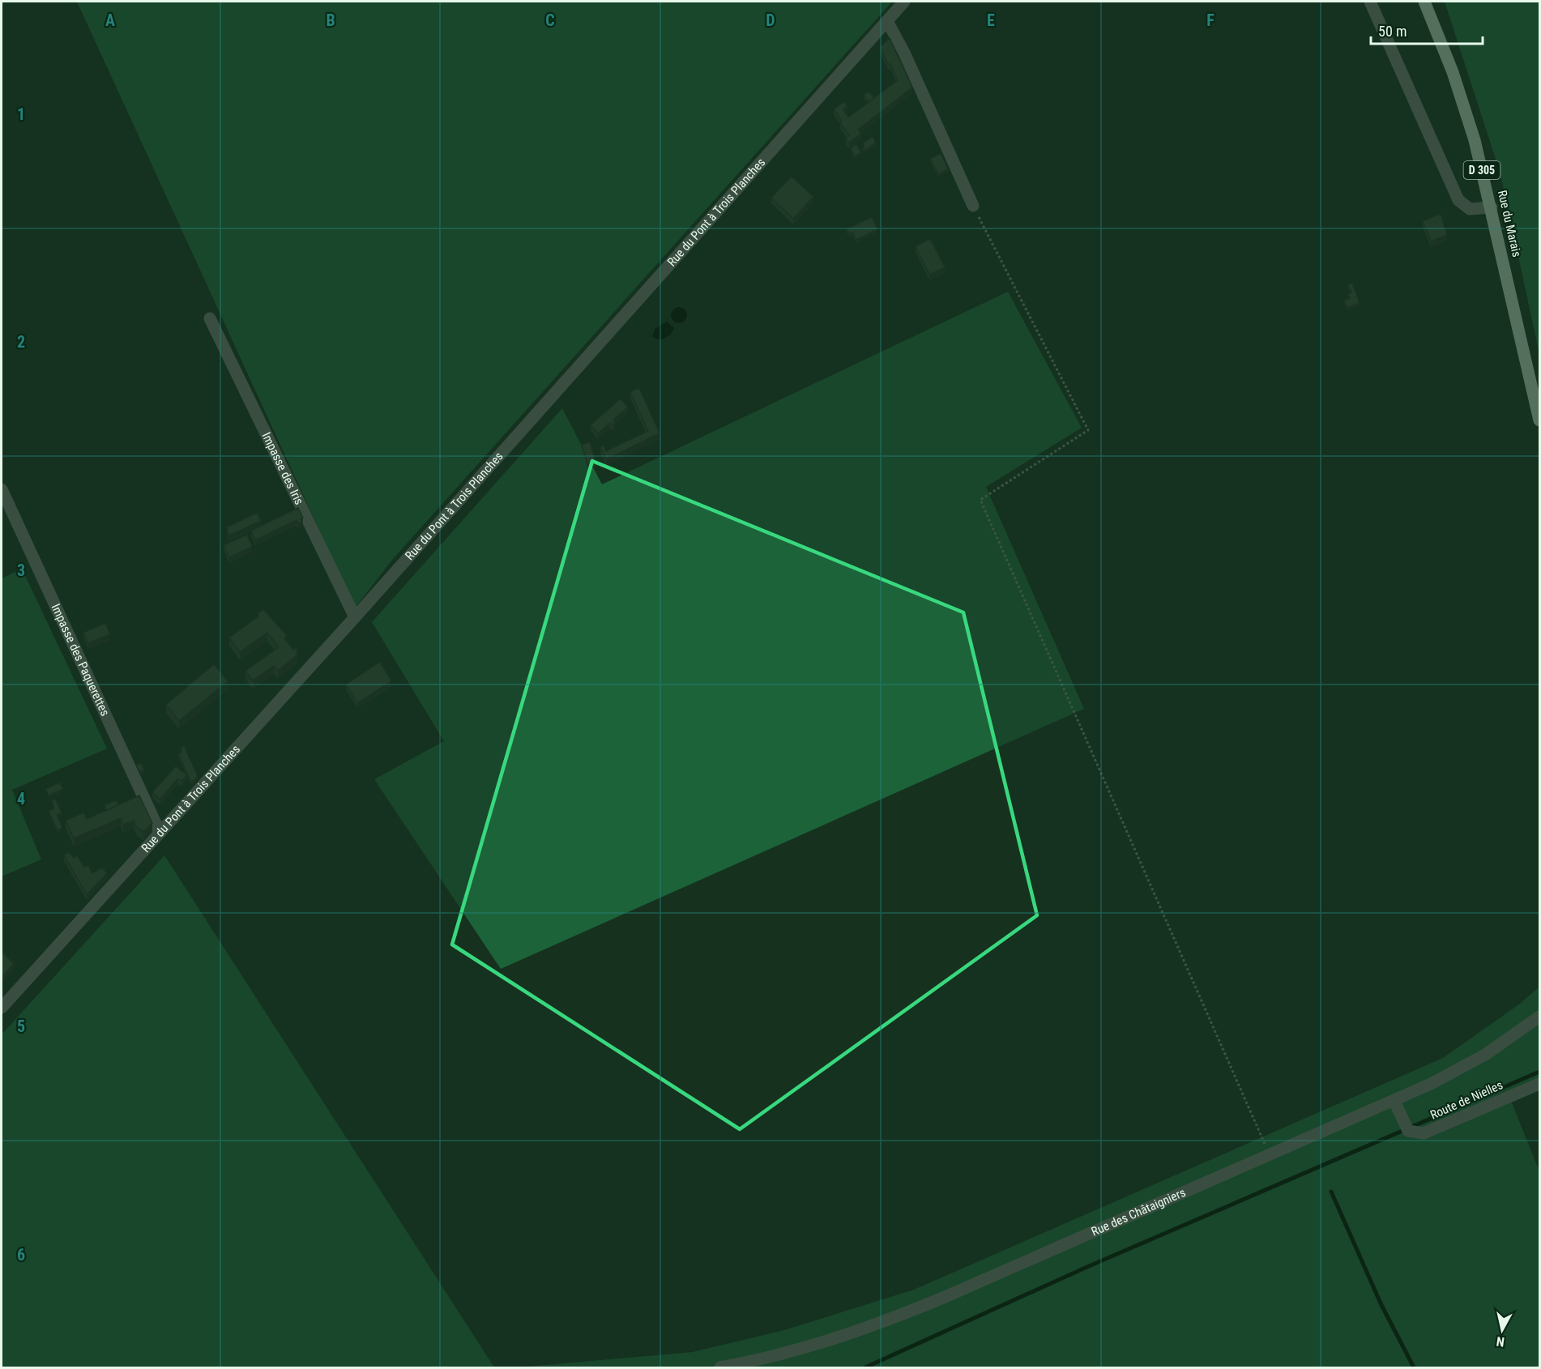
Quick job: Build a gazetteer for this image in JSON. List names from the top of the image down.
{
  "streets": {
    "main road": ["D 305", "Rue du Marais"],
    "street": [
      "Rue du Pont à Trois Planches",
      "Impasse des Iris",
      "Impasse des Paquerettes",
      "Route de Nielles",
      "Rue des Châtaigniers"
    ]
  },
  "crossings": [
    ["Rue du Pont à Trois Planches", "Impasse des Iris"],
    ["Rue du Pont à Trois Planches", "Impasse des Paquerettes"],
    ["Route de Nielles", "Rue des Châtaigniers"]
  ],
  "scale_bar": "50 m",
  "north": "bottom",
  "grid": {
    "columns": [
      "A",
      "B",
      "C",
      "D",
      "E",
      "F"
    ],
    "rows": [
      "1",
      "2",
      "3",
      "4",
      "5",
      "6"
    ]
  }
}
